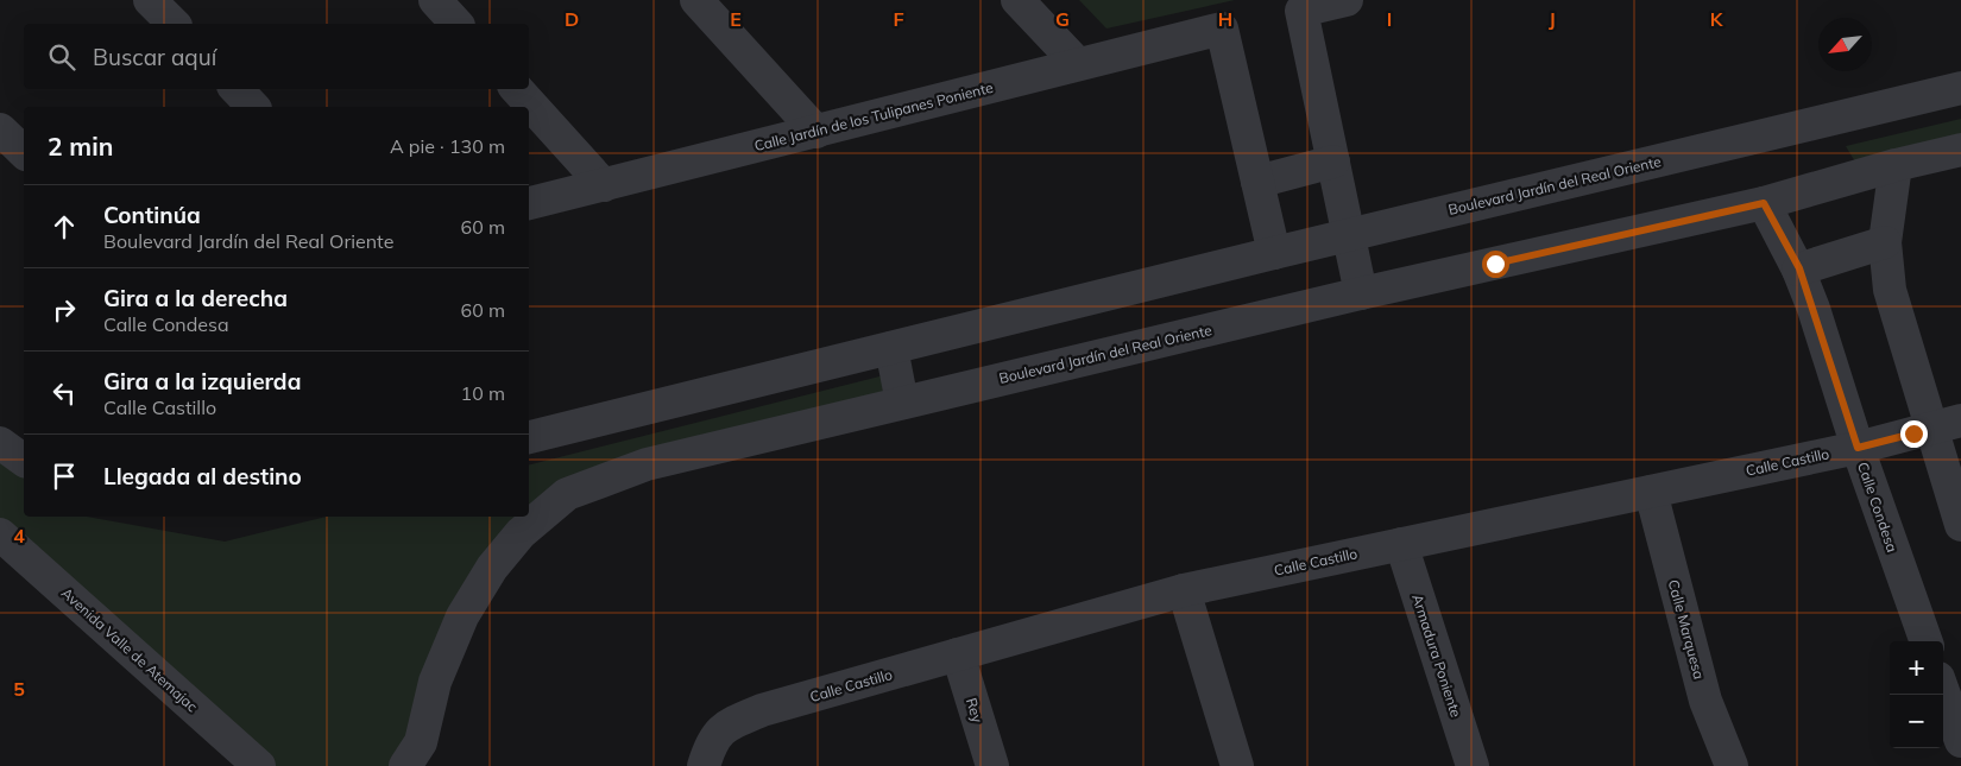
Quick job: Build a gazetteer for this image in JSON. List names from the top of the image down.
{
  "streets": {
    "street": [
      "Calle Jardín de los Tulipanes Poniente",
      "Boulevard Jardín del Real Oriente",
      "Calle Castillo",
      "Calle Condesa",
      "Calle Marquesa",
      "Avenida Valle de Atemajac",
      "Armadura Poniente",
      "Rey"
    ]
  },
  "crossings": [
    ["Boulevard Jardín del Real Oriente", "Calle Condesa"],
    ["Calle Castillo", "Calle Condesa"],
    ["Calle Castillo", "Calle Marquesa"],
    ["Calle Castillo", "Armadura Poniente"],
    ["Calle Castillo", "Rey"]
  ],
  "north": "bottom left",
  "page": {
    "search": "Buscar aquí",
    "heading": ["2 min", "A pie · 130 m"],
    "list": [
      ["Continúa", "Boulevard Jardín del Real Oriente", "60 m"],
      ["Gira a la derecha", "Calle Condesa", "60 m"],
      ["Gira a la izquierda", "Calle Castillo", "10 m"],
      "Llegada al destino"
    ],
    "map_buttons": ["+", "−"]
  },
  "grid": {
    "columns": [
      "D",
      "E",
      "F",
      "G",
      "H",
      "I",
      "J",
      "K"
    ],
    "rows": ["4", "5"]
  }
}
